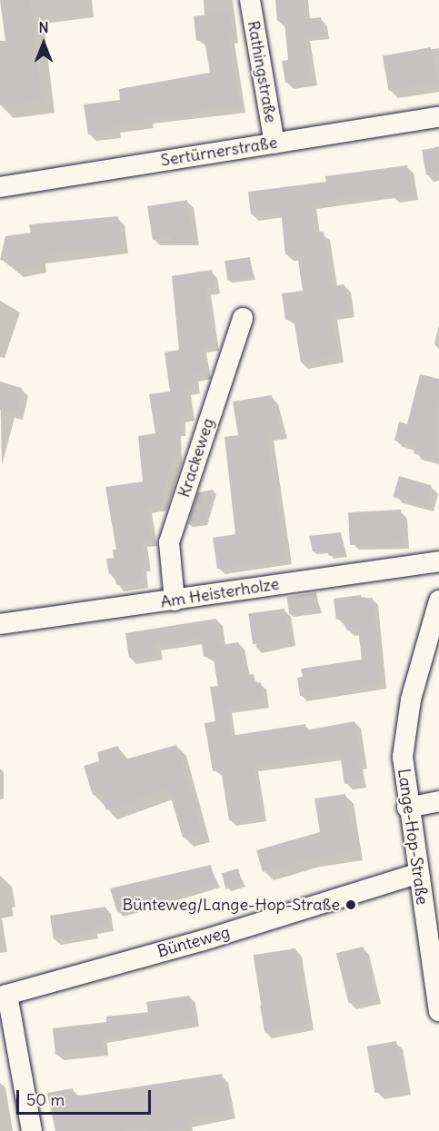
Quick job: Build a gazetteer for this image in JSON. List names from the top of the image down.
{
  "streets": {
    "street": [
      "Rathingstraße",
      "Sertürnerstraße",
      "Krackeweg",
      "Am Heisterholze",
      "Lange-Hop-Straße",
      "Bünteweg"
    ]
  },
  "crossings": [
    ["Rathingstraße", "Sertürnerstraße"],
    ["Krackeweg", "Am Heisterholze"],
    ["Lange-Hop-Straße", "Bünteweg"]
  ],
  "places": ["Bünteweg/Lange-Hop-Straße"],
  "scale_bar": "50 m",
  "north": "top"
}
